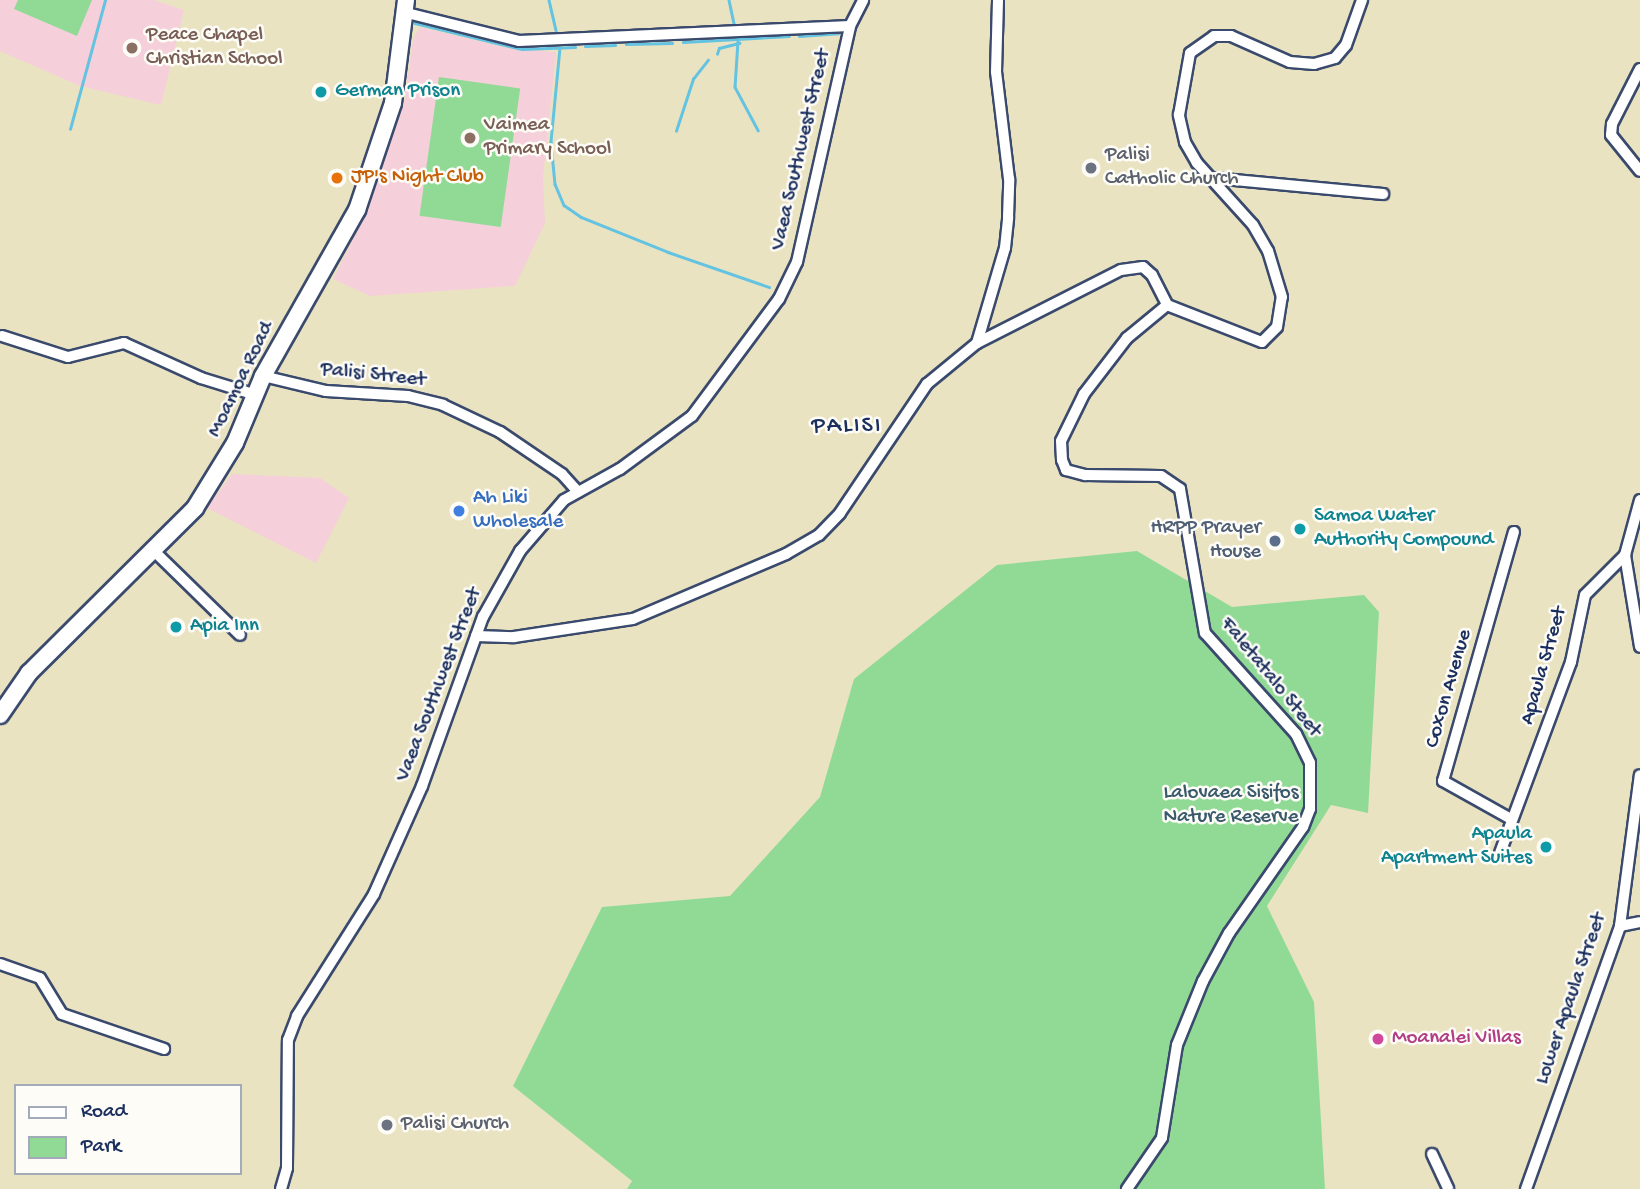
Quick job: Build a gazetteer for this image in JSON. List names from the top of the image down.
{
  "streets": {
    "street": [
      "Vaea Southwest Street",
      "Palisi Street",
      "Moamoa Road",
      "Apaula Street",
      "Faletatalo Steet",
      "Coxon Avenue",
      "Lower Apaula Street"
    ]
  },
  "crossings": [
    ["Vaea Southwest Street", "Palisi Street"],
    ["Palisi Street", "Moamoa Road"],
    ["Apaula Street", "Coxon Avenue"]
  ],
  "districts": ["PALISI"],
  "parks": ["Lalovaea Sisifos Nature Reserve"],
  "places": [
    "Peace Chapel Christian School",
    "German Prison",
    "Vaimea Primary School",
    "Palisi Catholic Church",
    "JP's Night Club",
    "Ah Liki Wholesale",
    "Samoa Water Authority Compound",
    "HRPP Prayer House",
    "Apia Inn",
    "Apaula Apartment Suites",
    "Moanalei Villas",
    "Palisi Church"
  ],
  "legend": ["Road", "Park"]
}
